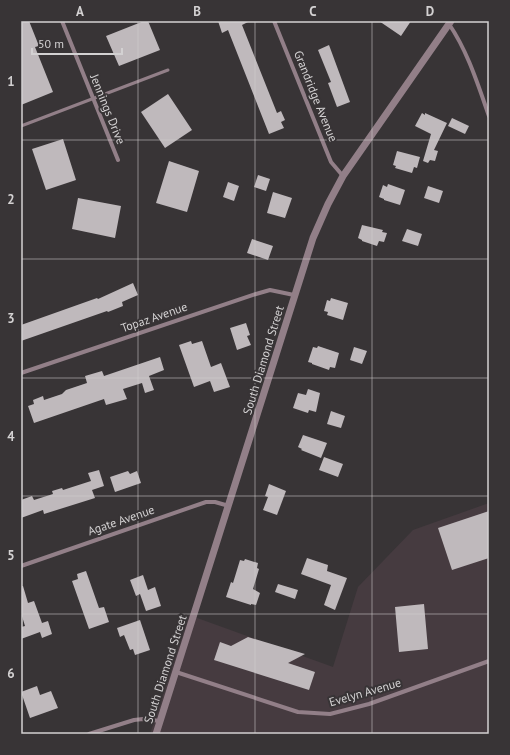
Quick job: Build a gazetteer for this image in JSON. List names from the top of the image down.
{
  "streets": {
    "street": [
      "Grandridge Avenue",
      "Jennings Drive",
      "Topaz Avenue",
      "South Diamond Street",
      "Agate Avenue",
      "Evelyn Avenue"
    ]
  },
  "crossings": [
    ["Grandridge Avenue", "South Diamond Street"],
    ["Topaz Avenue", "South Diamond Street"],
    ["South Diamond Street", "Agate Avenue"],
    ["South Diamond Street", "Evelyn Avenue"]
  ],
  "scale_bar": "50 m",
  "grid": {
    "columns": [
      "A",
      "B",
      "C",
      "D"
    ],
    "rows": [
      "1",
      "2",
      "3",
      "4",
      "5",
      "6"
    ]
  }
}
